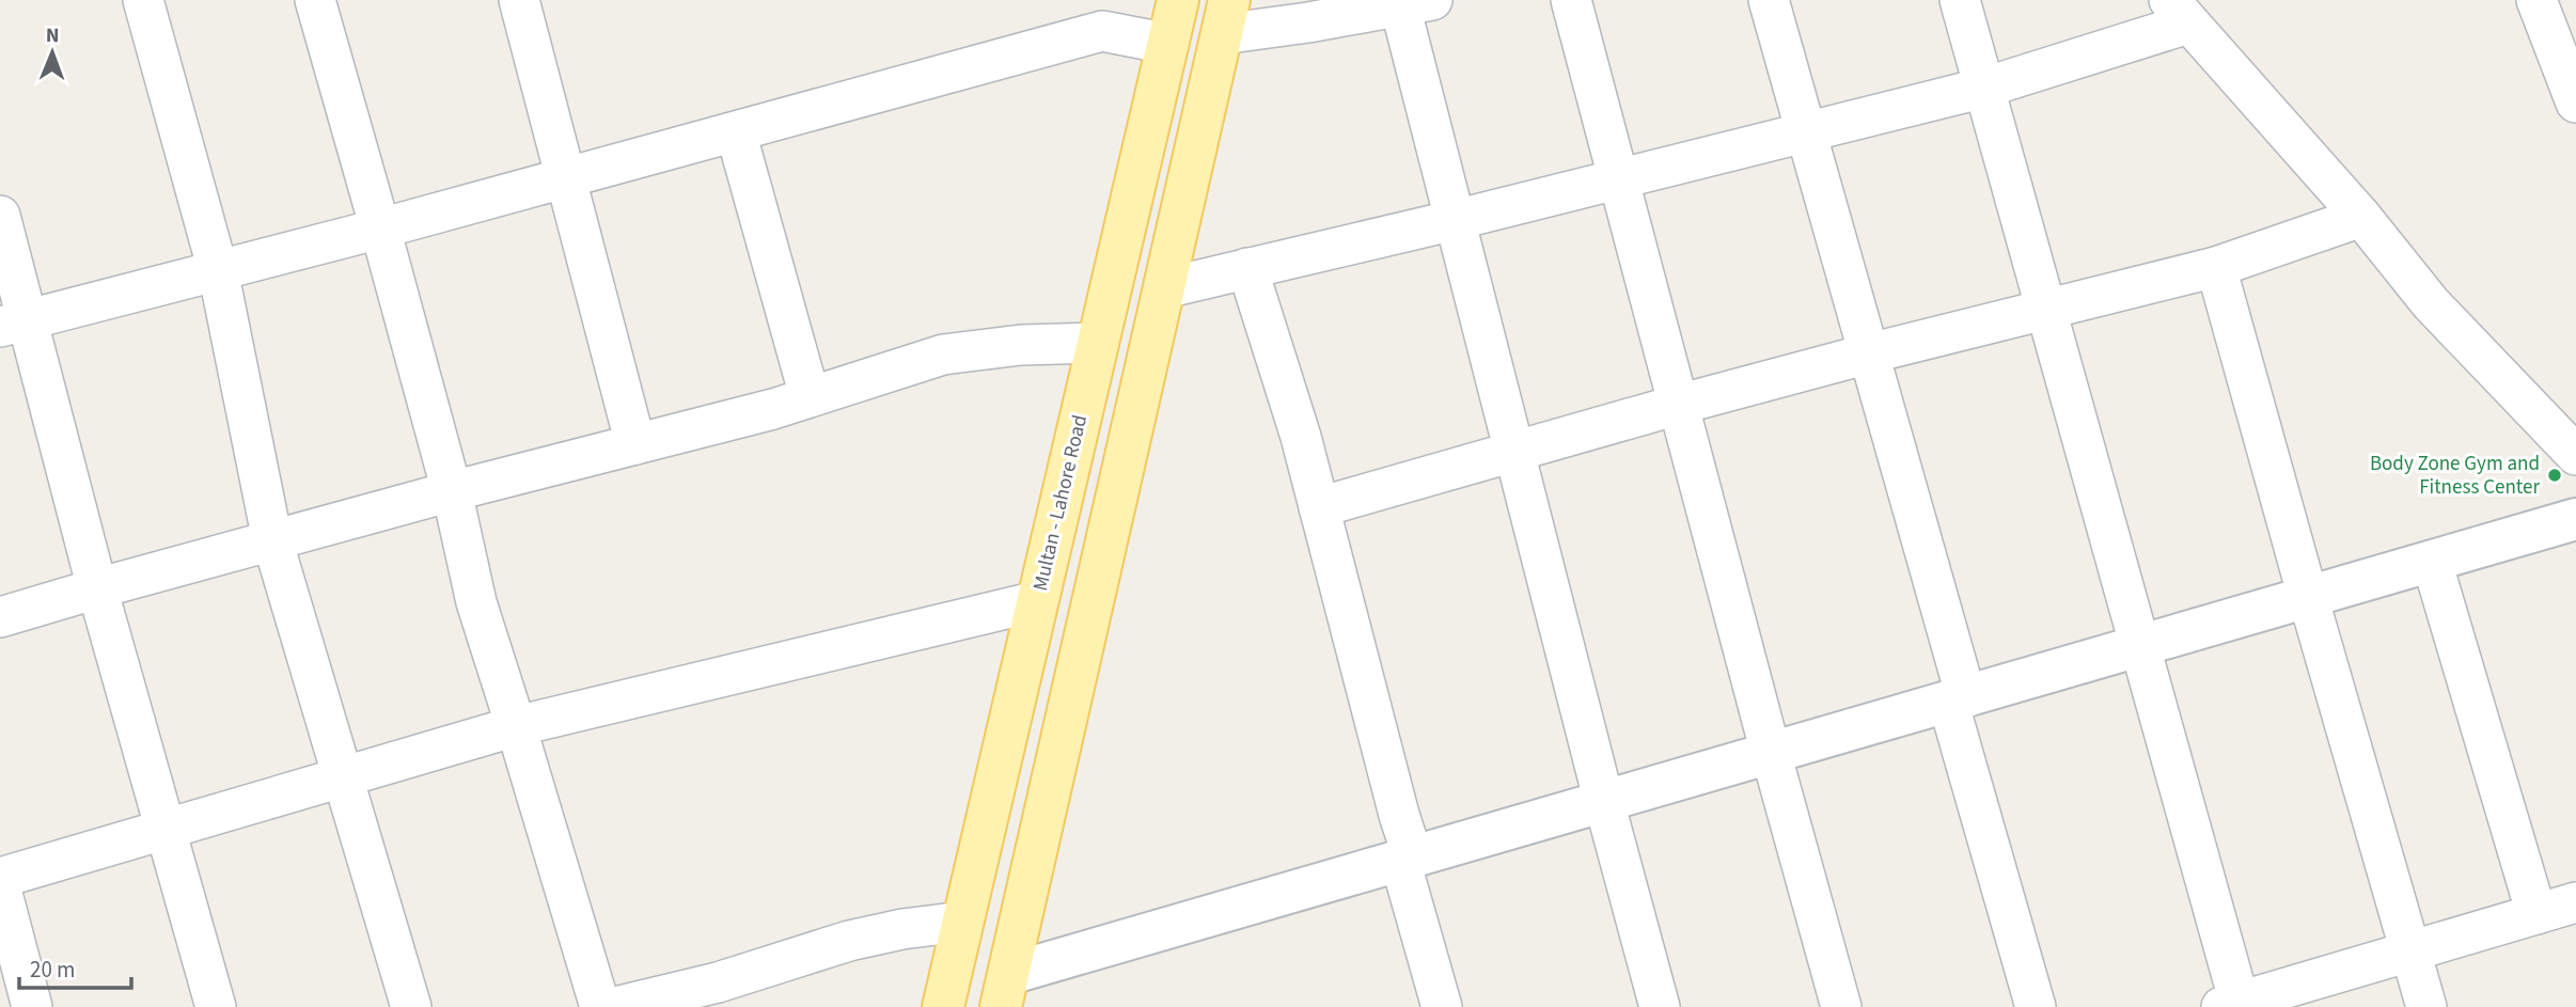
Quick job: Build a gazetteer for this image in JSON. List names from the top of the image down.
{
  "streets": {
    "main road": ["Multan - Lahore Road"]
  },
  "places": ["Body Zone Gym and Fitness Center"],
  "scale_bar": "20 m",
  "north": "top"
}
